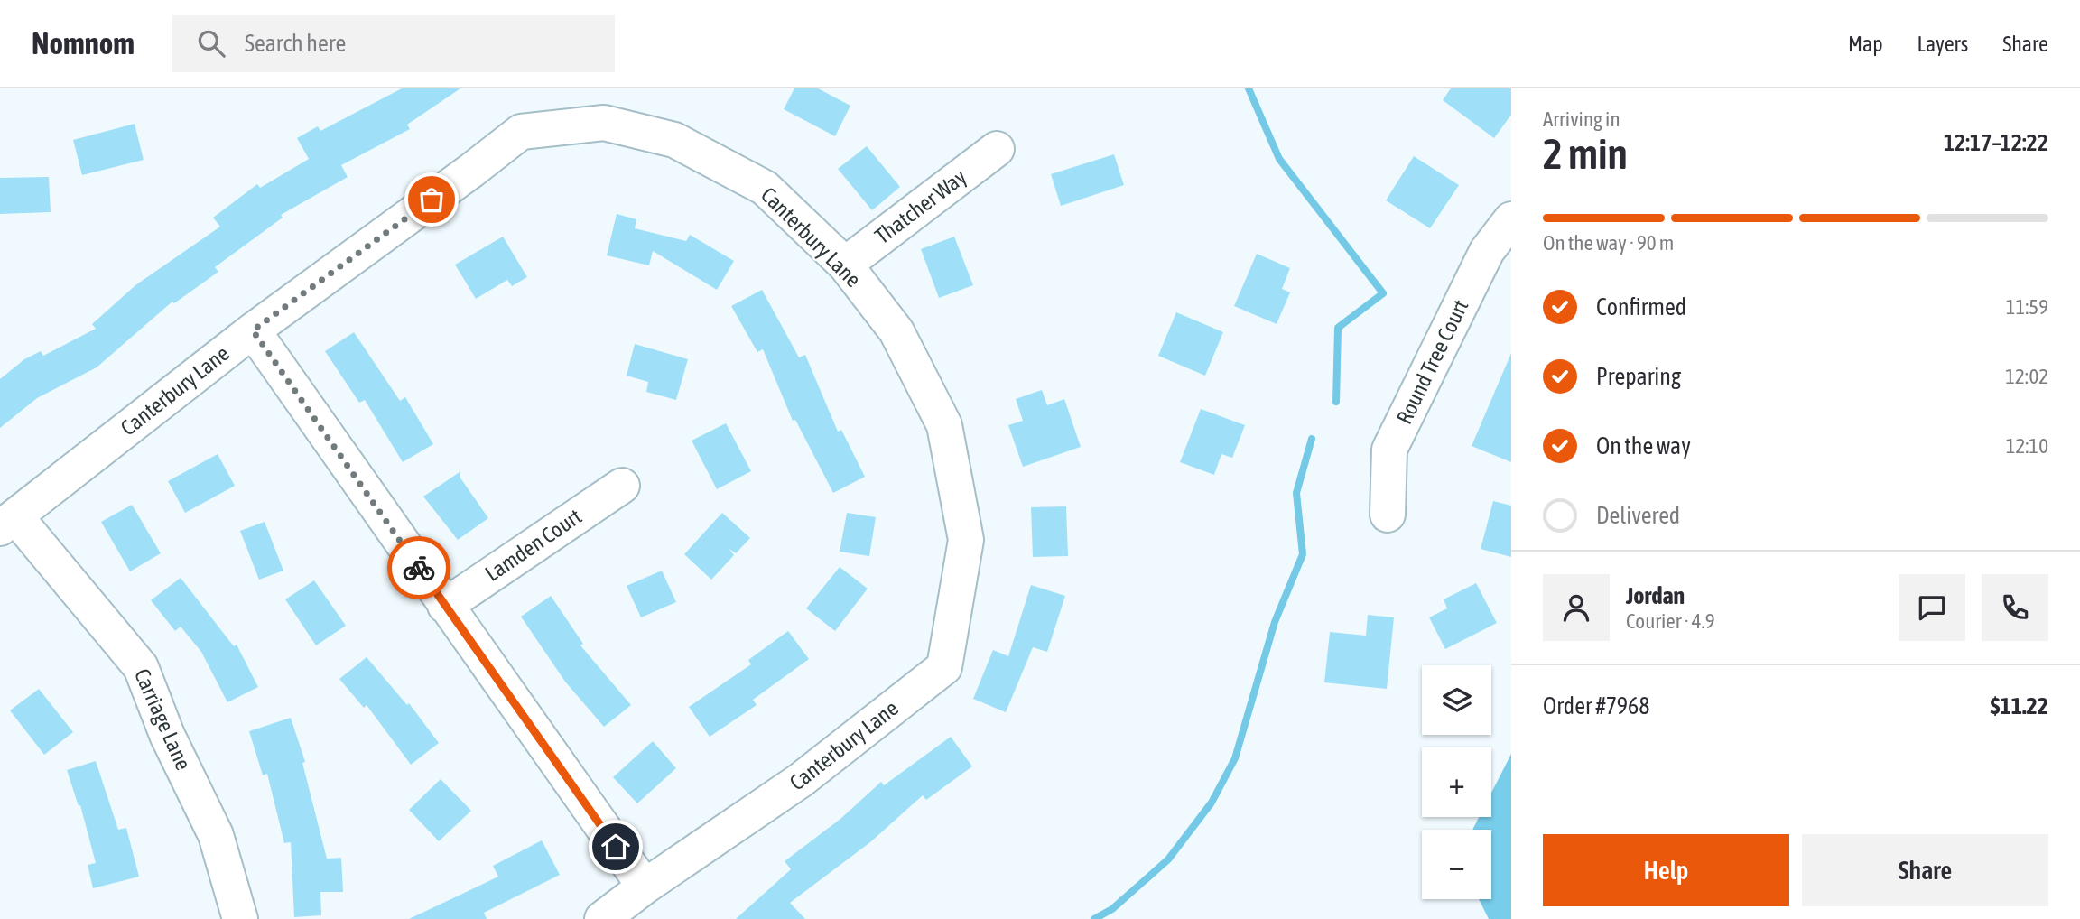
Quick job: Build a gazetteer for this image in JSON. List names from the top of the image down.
{
  "streets": {
    "street": [
      "Thatcher Way",
      "Canterbury Lane",
      "Round Tree Court",
      "Lamden Court",
      "Carriage Lane"
    ]
  },
  "crossings": [
    ["Thatcher Way", "Canterbury Lane"],
    ["Canterbury Lane", "Carriage Lane"]
  ],
  "page": {
    "header": "Nomnom",
    "search": "Search here",
    "nav": ["Map", "Layers", "Share"],
    "heading": ["2 min", "Arriving in", "12:17–12:22"],
    "panel": [
      "Jordan",
      "Courier · 4.9",
      "Order #7968",
      "$11.22"
    ],
    "bar": "On the way · 90 m",
    "list": [
      ["Confirmed", "11:59"],
      ["Preparing", "12:02"],
      ["On the way", "12:10"],
      "Delivered"
    ],
    "map_buttons": ["+", "−"],
    "buttons": ["Help", "Share"]
  }
}
